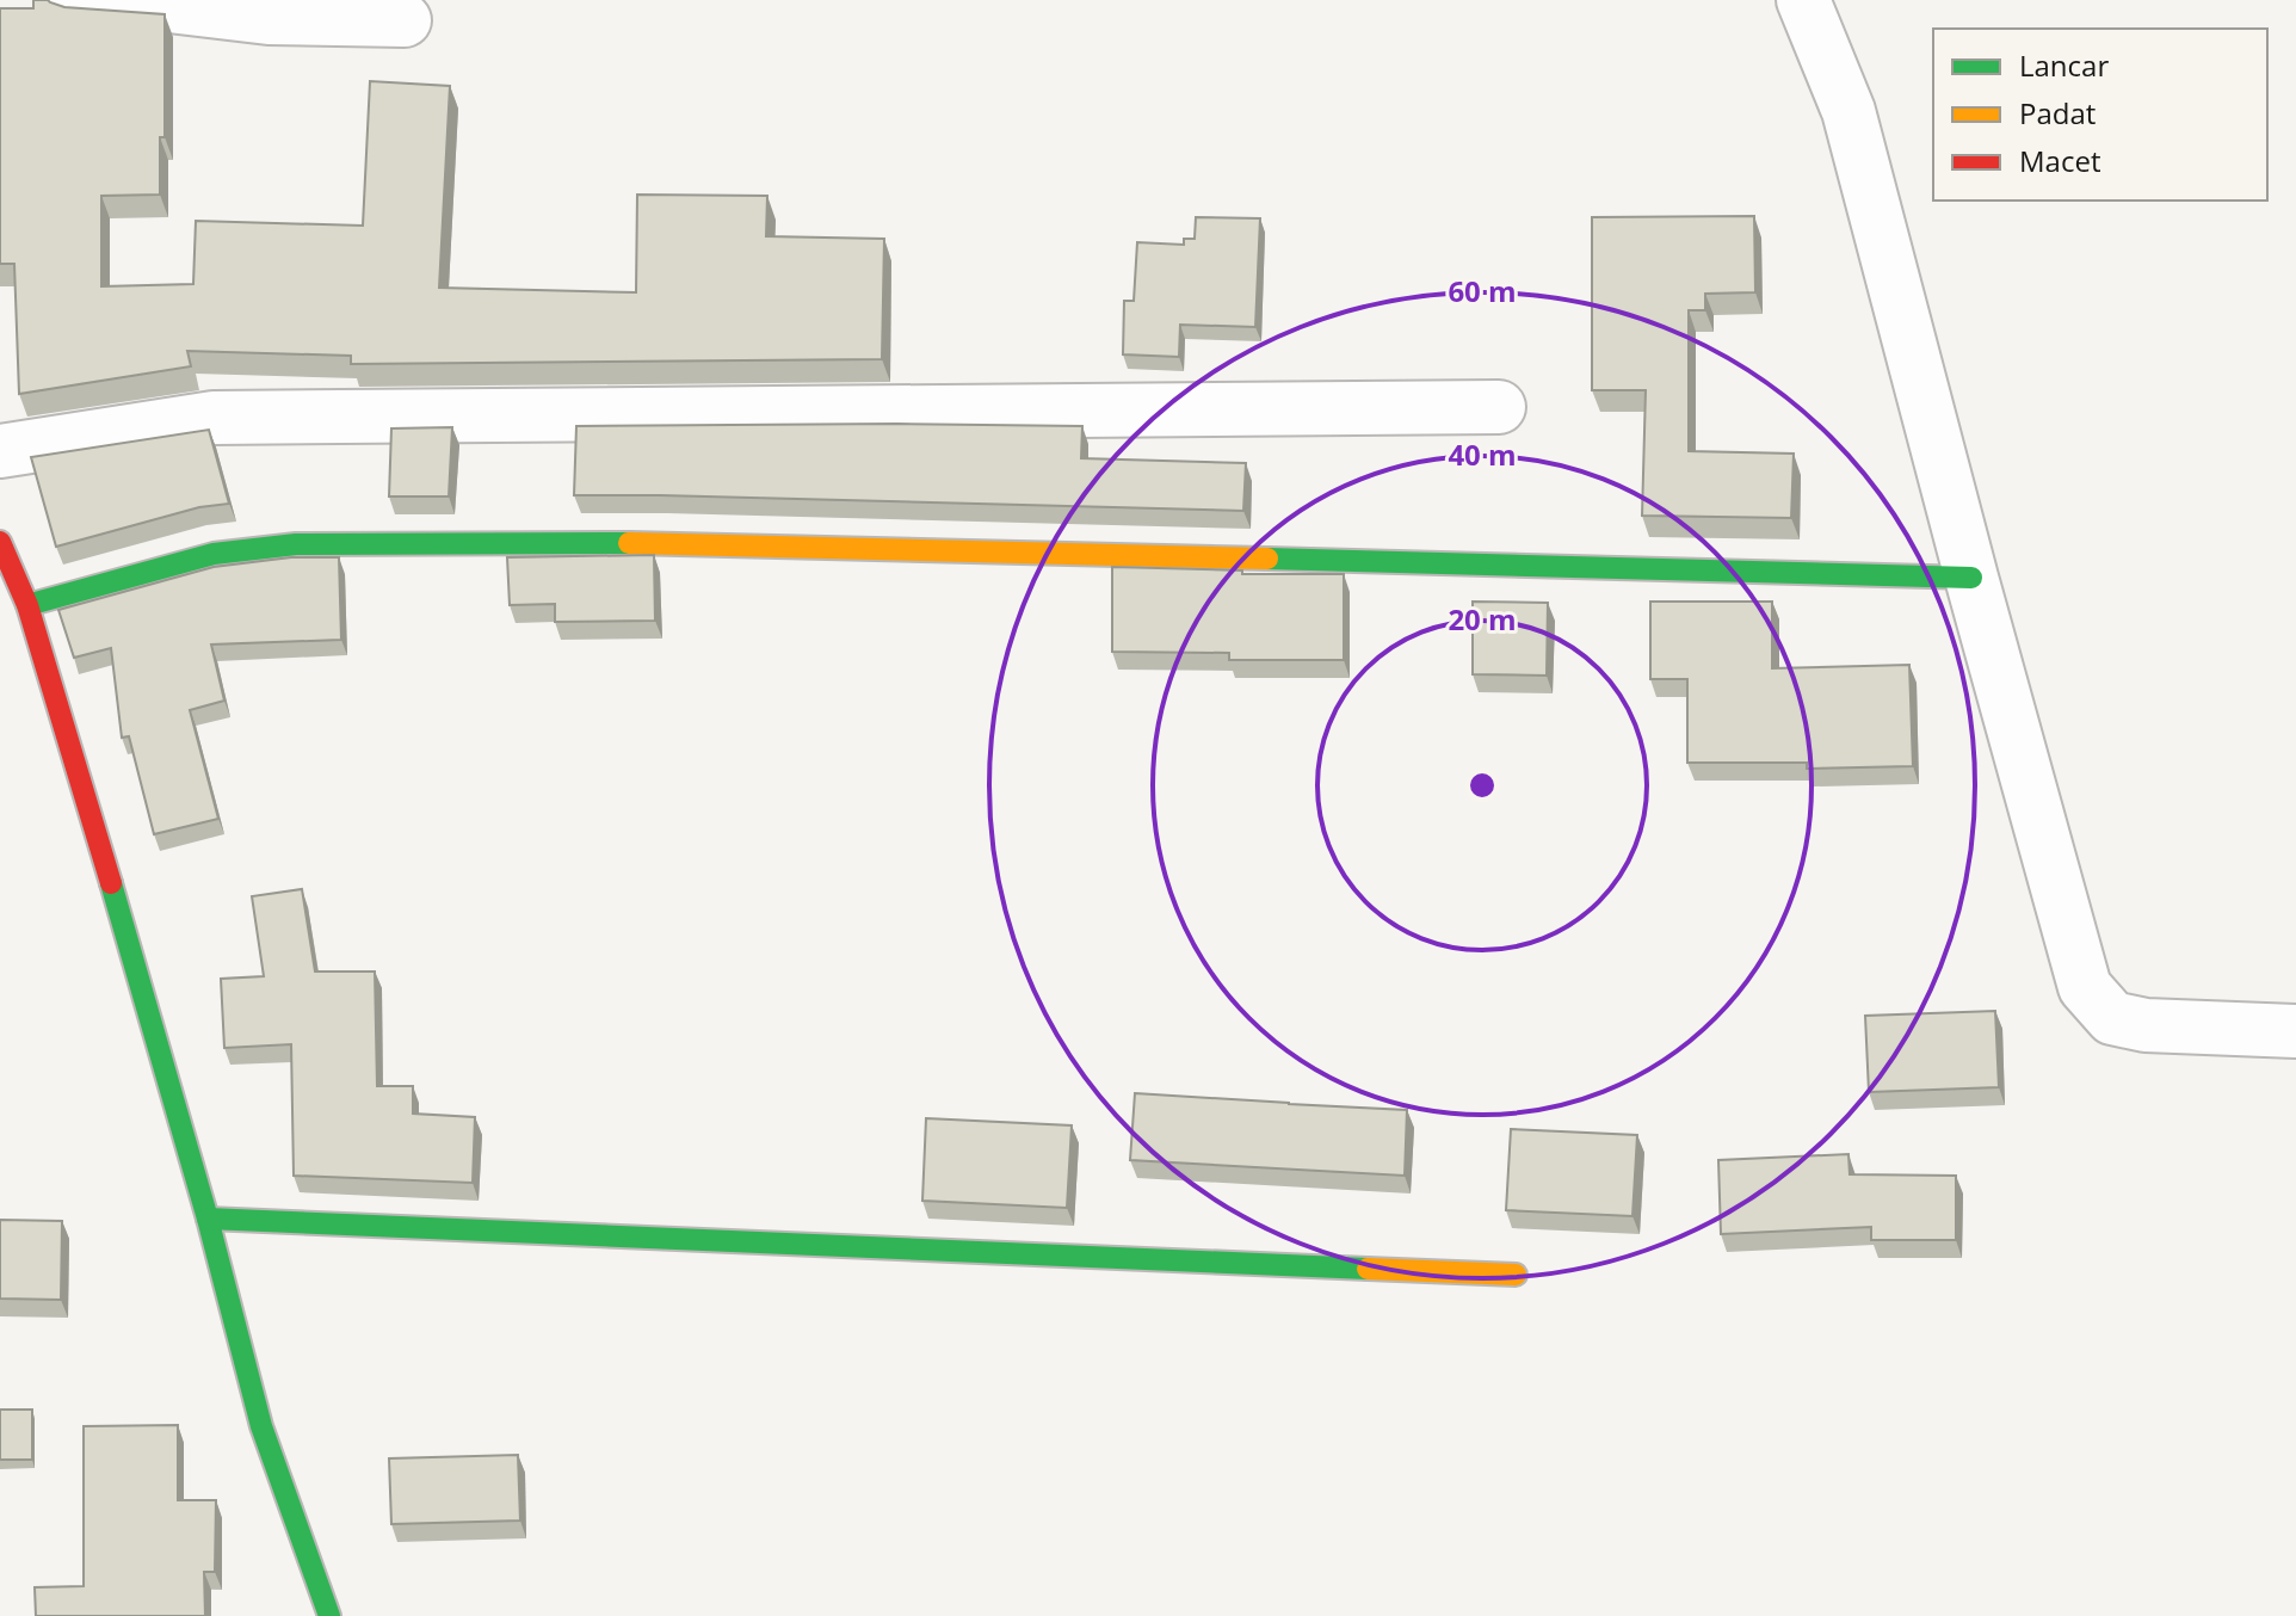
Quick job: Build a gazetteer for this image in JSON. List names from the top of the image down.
{
  "legend": ["Lancar", "Padat", "Macet"],
  "rings": ["60 m", "40 m", "20 m"]
}
